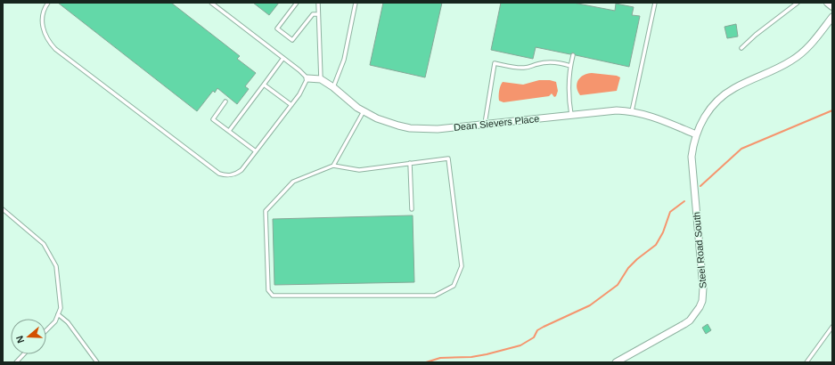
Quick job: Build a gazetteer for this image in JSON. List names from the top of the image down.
{
  "streets": {
    "street": ["Dean Sievers Place", "Steel Road South"]
  },
  "crossings": [
    ["Dean Sievers Place", "Steel Road South"]
  ],
  "north": "left"
}
